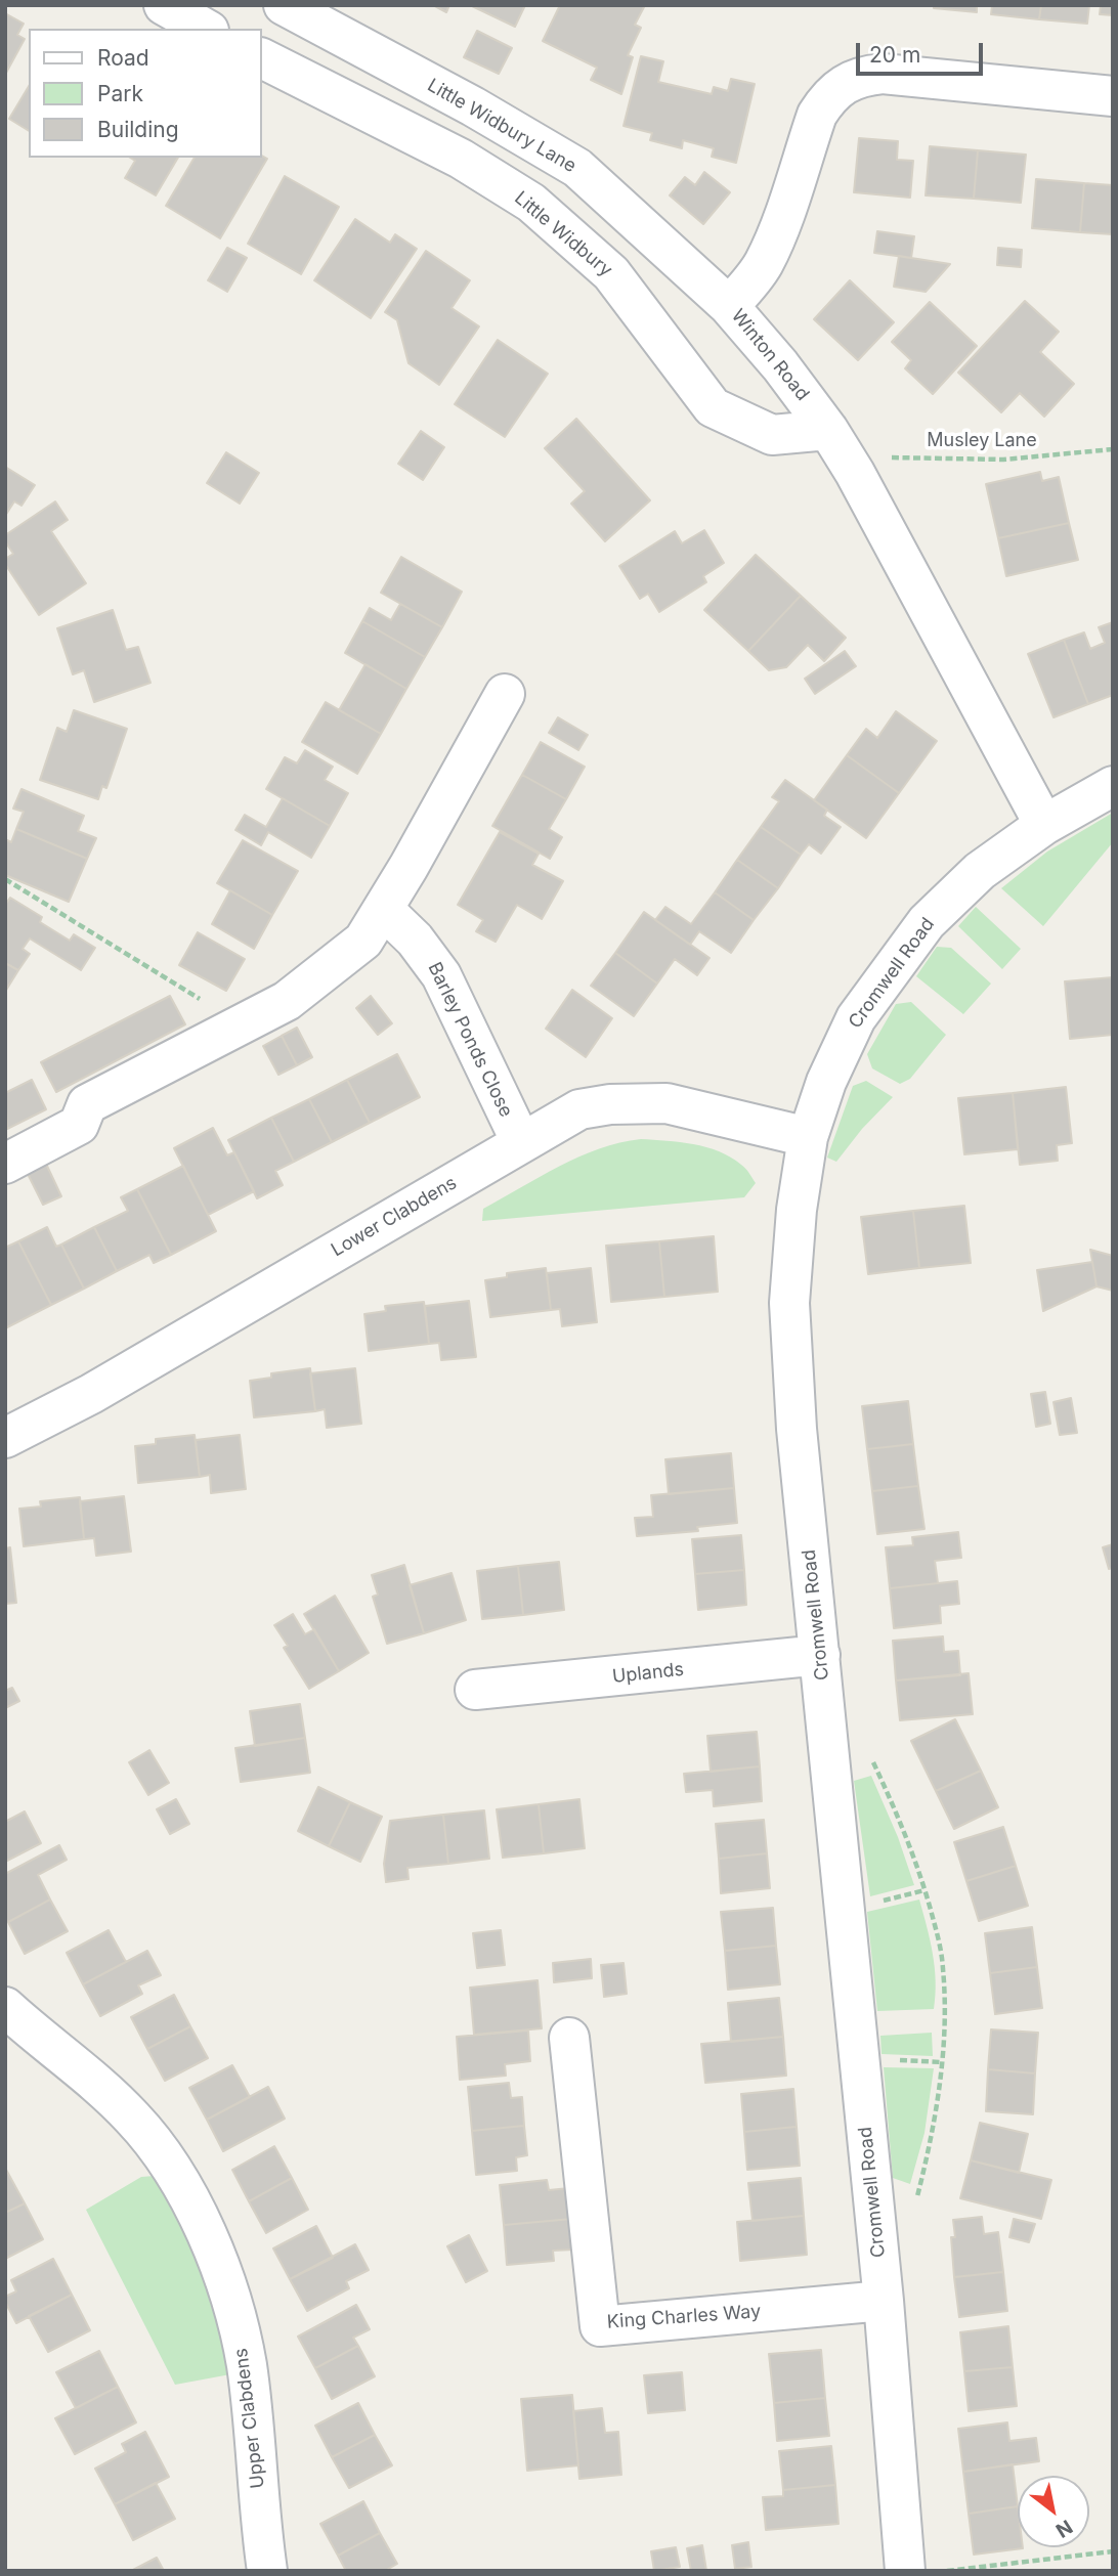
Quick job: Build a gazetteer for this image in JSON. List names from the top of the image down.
{
  "streets": {
    "street": [
      "Little Widbury Lane",
      "Little Widbury",
      "Winton Road",
      "Cromwell Road",
      "Barley Ponds Close",
      "Lower Clabdens",
      "Uplands",
      "King Charles Way",
      "Upper Clabdens"
    ],
    "path": ["Musley Lane"]
  },
  "crossings": [
    ["Little Widbury Lane", "Winton Road"],
    ["Little Widbury", "Winton Road"],
    ["Winton Road", "Musley Lane"],
    ["Winton Road", "Cromwell Road"],
    ["Cromwell Road", "Lower Clabdens"],
    ["Cromwell Road", "Uplands"],
    ["Cromwell Road", "King Charles Way"],
    ["Barley Ponds Close", "Lower Clabdens"]
  ],
  "legend": ["Road", "Park", "Building"],
  "scale_bar": "20 m",
  "north": "bottom right"
}
